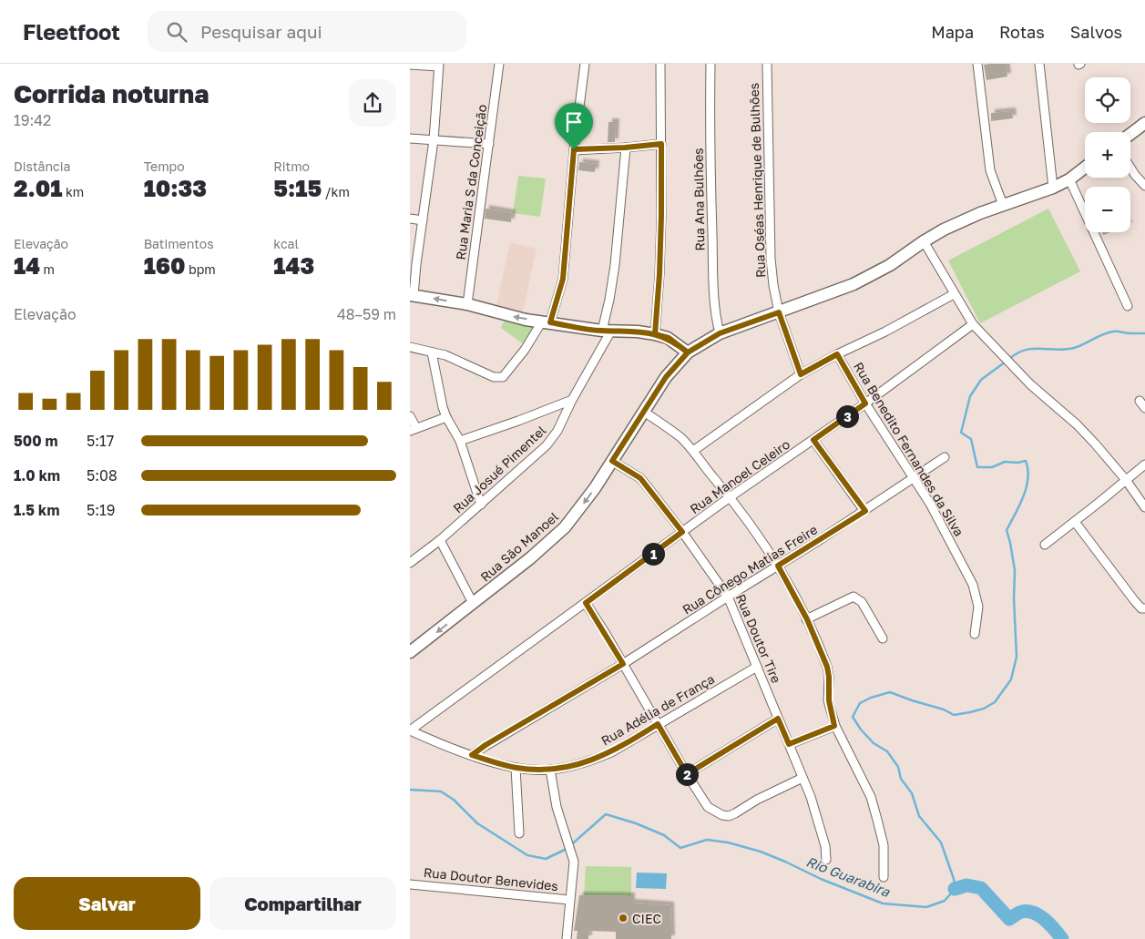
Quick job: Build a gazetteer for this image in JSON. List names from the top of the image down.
{
  "streets": {
    "main road": ["Rua São Manoel"],
    "street": [
      "Rua Oséas Henrique de Bulhões",
      "Rua Maria S da Conceição",
      "Rua Ana Bulhões",
      "Rua Benedito Fernandes da Silva",
      "Rua Josué Pimentel",
      "Rua Manoel Celeiro",
      "Rua Cônego Matias Freire",
      "Rua Doutor Tire",
      "Rua Adélia de França",
      "Rua Doutor Benevides"
    ]
  },
  "crossings": [
    ["Rua Oséas Henrique de Bulhões", "Rua São Manoel"],
    ["Rua Ana Bulhões", "Rua São Manoel"],
    ["Rua Benedito Fernandes da Silva", "Rua Manoel Celeiro"],
    ["Rua Benedito Fernandes da Silva", "Rua Cônego Matias Freire"],
    ["Rua Manoel Celeiro", "Rua Doutor Tire"],
    ["Rua Manoel Celeiro", "Rua Adélia de França"],
    ["Rua São Manoel", "Rua Doutor Tire"],
    ["Rua Cônego Matias Freire", "Rua Doutor Tire"],
    ["Rua Cônego Matias Freire", "Rua Adélia de França"],
    ["Rua Doutor Tire", "Rua Adélia de França"]
  ],
  "water": ["Rio Guarabira"],
  "places": ["CIEC"],
  "page": {
    "header": "Fleetfoot",
    "search": "Pesquisar aqui",
    "nav": ["Mapa", "Rotas", "Salvos"],
    "heading": ["Corrida noturna", "19:42"],
    "map_buttons": ["+", "−"],
    "stats": [
      ["Distância", "2.01 km"],
      ["Tempo", "10:33"],
      ["Ritmo", "5:15 /km"],
      ["Elevação", "14 m"],
      ["Batimentos", "160 bpm"],
      ["kcal", "143"]
    ],
    "chart": ["Elevação", "48–59 m"],
    "pins": ["3", "1", "2"],
    "list": [
      {
        "name": "500 m",
        "note": "5:17"
      },
      {
        "name": "1.0 km",
        "note": "5:08"
      },
      {
        "name": "1.5 km",
        "note": "5:19"
      }
    ],
    "buttons": ["Salvar", "Compartilhar"]
  }
}
